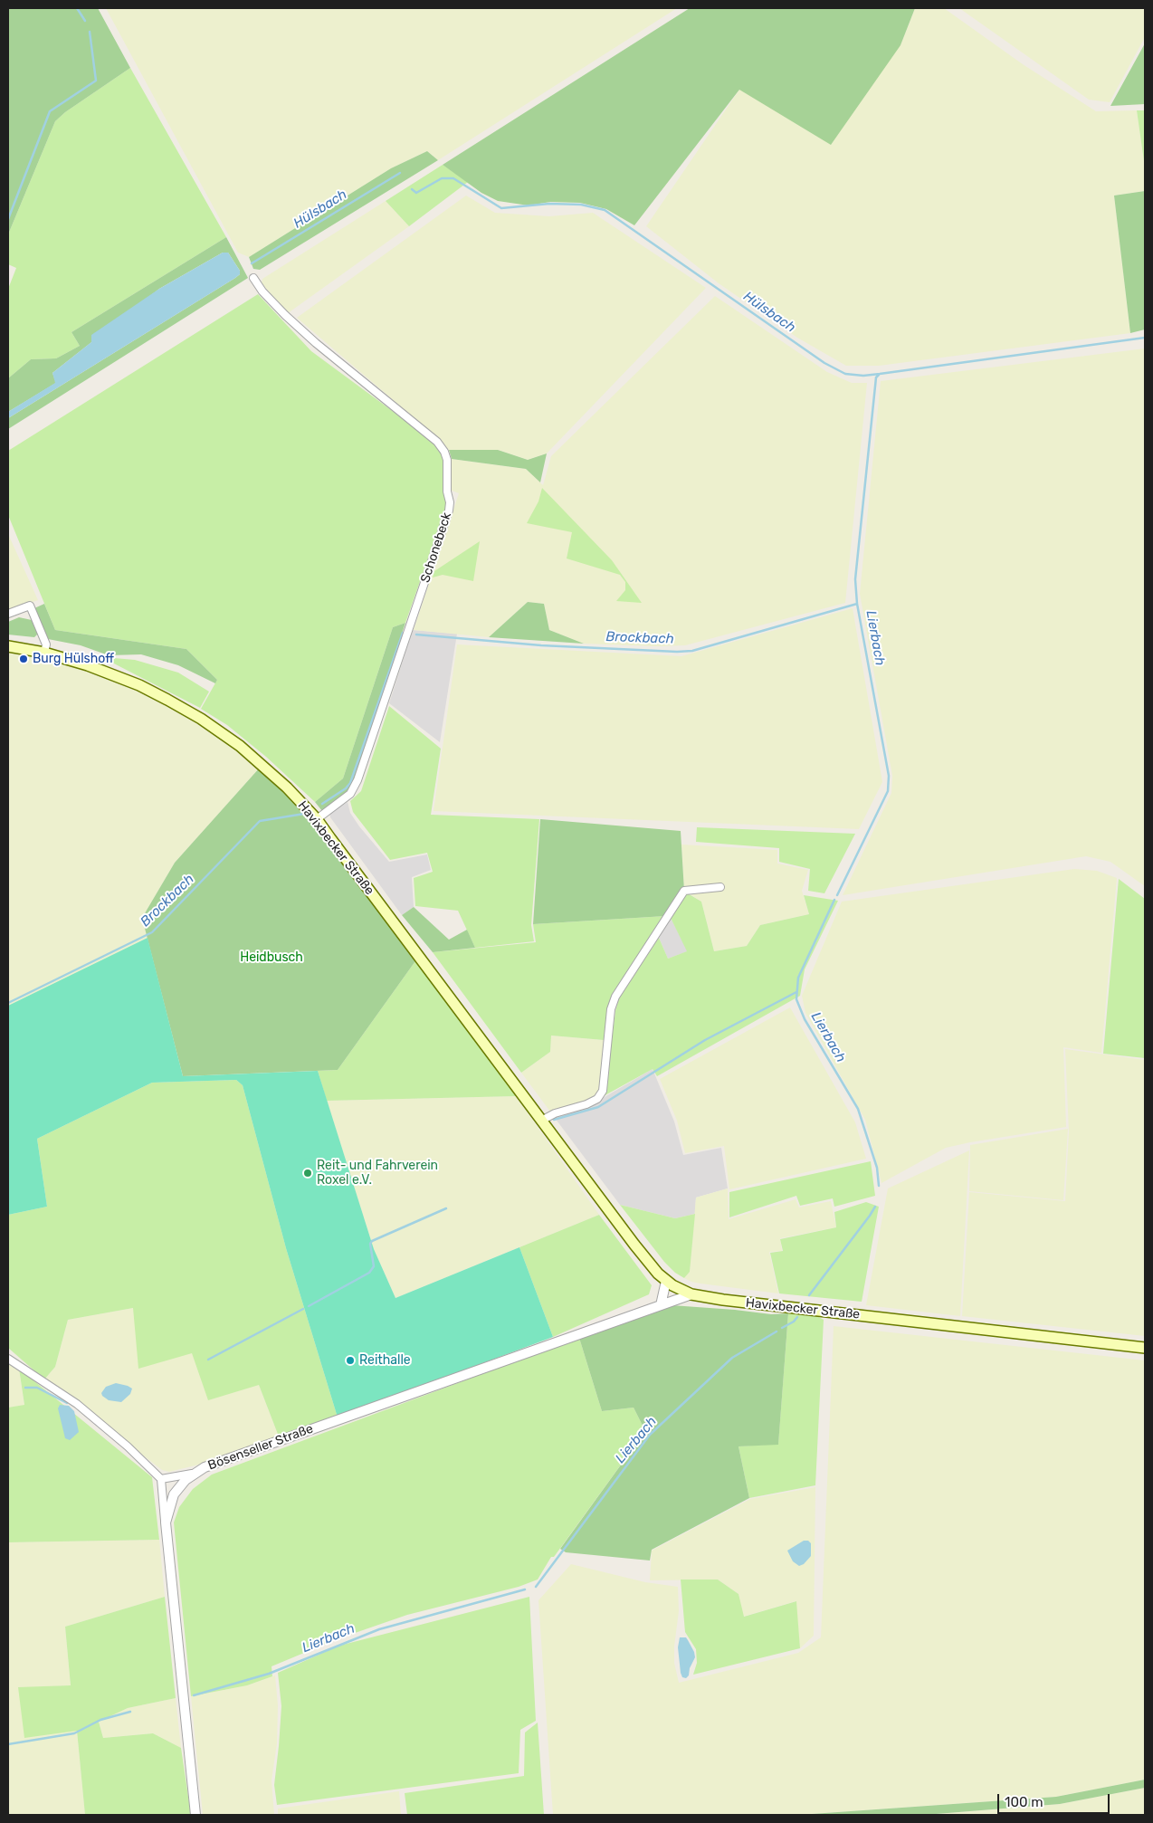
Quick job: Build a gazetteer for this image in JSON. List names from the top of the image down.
{
  "streets": {
    "main road": ["Havixbecker Straße"],
    "street": ["Schonebeck", "Bösenseller Straße"]
  },
  "crossings": [
    ["Schonebeck", "Havixbecker Straße"],
    ["Havixbecker Straße", "Bösenseller Straße"]
  ],
  "water": ["Hülsbach", "Brockbach", "Lierbach"],
  "parks": ["Heidbusch"],
  "places": ["Burg Hülshoff", "Reit- und Fahrverein Roxel e.V.", "Reithalle"],
  "scale_bar": "100 m"
}
